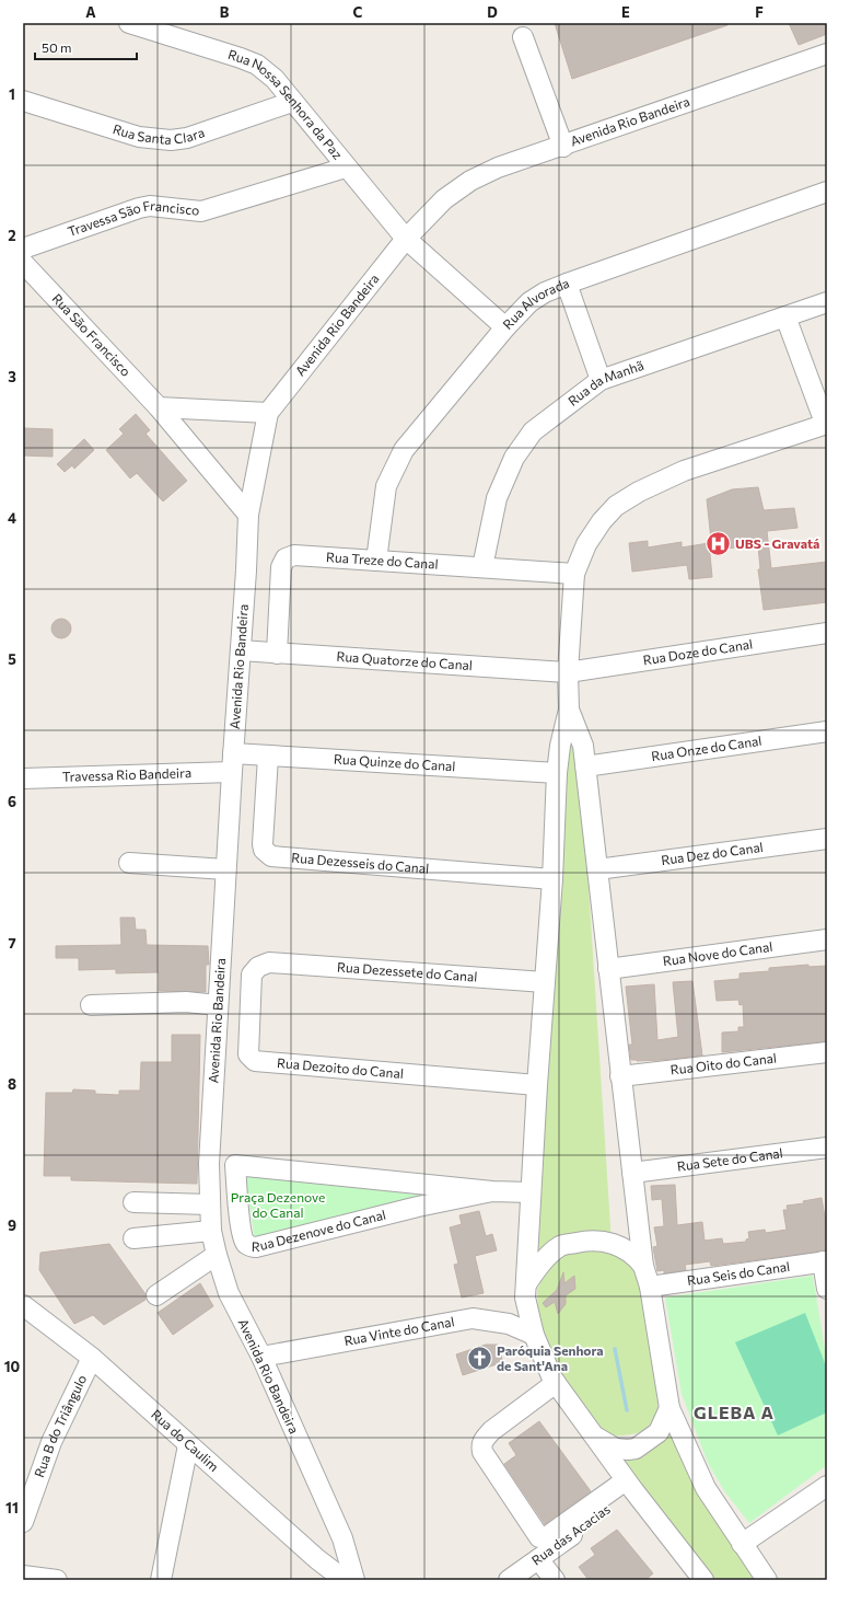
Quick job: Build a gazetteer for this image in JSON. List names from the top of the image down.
{
  "streets": {
    "street": [
      "Rua Nossa Senhora da Paz",
      "Avenida Rio Bandeira",
      "Rua Santa Clara",
      "Travessa São Francisco",
      "Rua Alvorada",
      "Rua São Francisco",
      "Rua da Manhã",
      "Rua Treze do Canal",
      "Rua Doze do Canal",
      "Rua Quatorze do Canal",
      "Rua Onze do Canal",
      "Rua Quinze do Canal",
      "Travessa Rio Bandeira",
      "Rua Dez do Canal",
      "Rua Dezesseis do Canal",
      "Rua Nove do Canal",
      "Rua Dezessete do Canal",
      "Rua Oito do Canal",
      "Rua Dezoito do Canal",
      "Rua Sete do Canal",
      "Rua Dezenove do Canal",
      "Rua Seis do Canal",
      "Rua Vinte do Canal",
      "Rua B do Triângulo",
      "Rua do Caulim",
      "Rua das Acacias"
    ]
  },
  "crossings": [
    ["Rua Nossa Senhora da Paz", "Avenida Rio Bandeira"],
    ["Rua Nossa Senhora da Paz", "Rua Santa Clara"],
    ["Rua Nossa Senhora da Paz", "Travessa São Francisco"],
    ["Rua Nossa Senhora da Paz", "Rua Alvorada"],
    ["Avenida Rio Bandeira", "Rua São Francisco"],
    ["Avenida Rio Bandeira", "Rua Quatorze do Canal"],
    ["Avenida Rio Bandeira", "Rua Quinze do Canal"],
    ["Avenida Rio Bandeira", "Travessa Rio Bandeira"],
    ["Avenida Rio Bandeira", "Rua Vinte do Canal"],
    ["Rua Alvorada", "Rua Treze do Canal"],
    ["Rua da Manhã", "Rua Treze do Canal"],
    ["Rua Treze do Canal", "Rua Quatorze do Canal"],
    ["Rua Doze do Canal", "Rua Quatorze do Canal"],
    ["Rua Quinze do Canal", "Travessa Rio Bandeira"],
    ["Rua Quinze do Canal", "Rua Dezesseis do Canal"],
    ["Rua Dezessete do Canal", "Rua Dezoito do Canal"],
    ["Rua B do Triângulo", "Rua do Caulim"]
  ],
  "districts": ["GLEBA A"],
  "parks": ["Praça Dezenove do Canal"],
  "places": {
    "hospital": ["UBS - Gravatá"],
    "church": ["Paróquia Senhora de Sant'Ana"]
  },
  "scale_bar": "50 m",
  "grid": {
    "columns": [
      "A",
      "B",
      "C",
      "D",
      "E",
      "F"
    ],
    "rows": [
      "1",
      "2",
      "3",
      "4",
      "5",
      "6",
      "7",
      "8",
      "9",
      "10",
      "11"
    ]
  }
}
